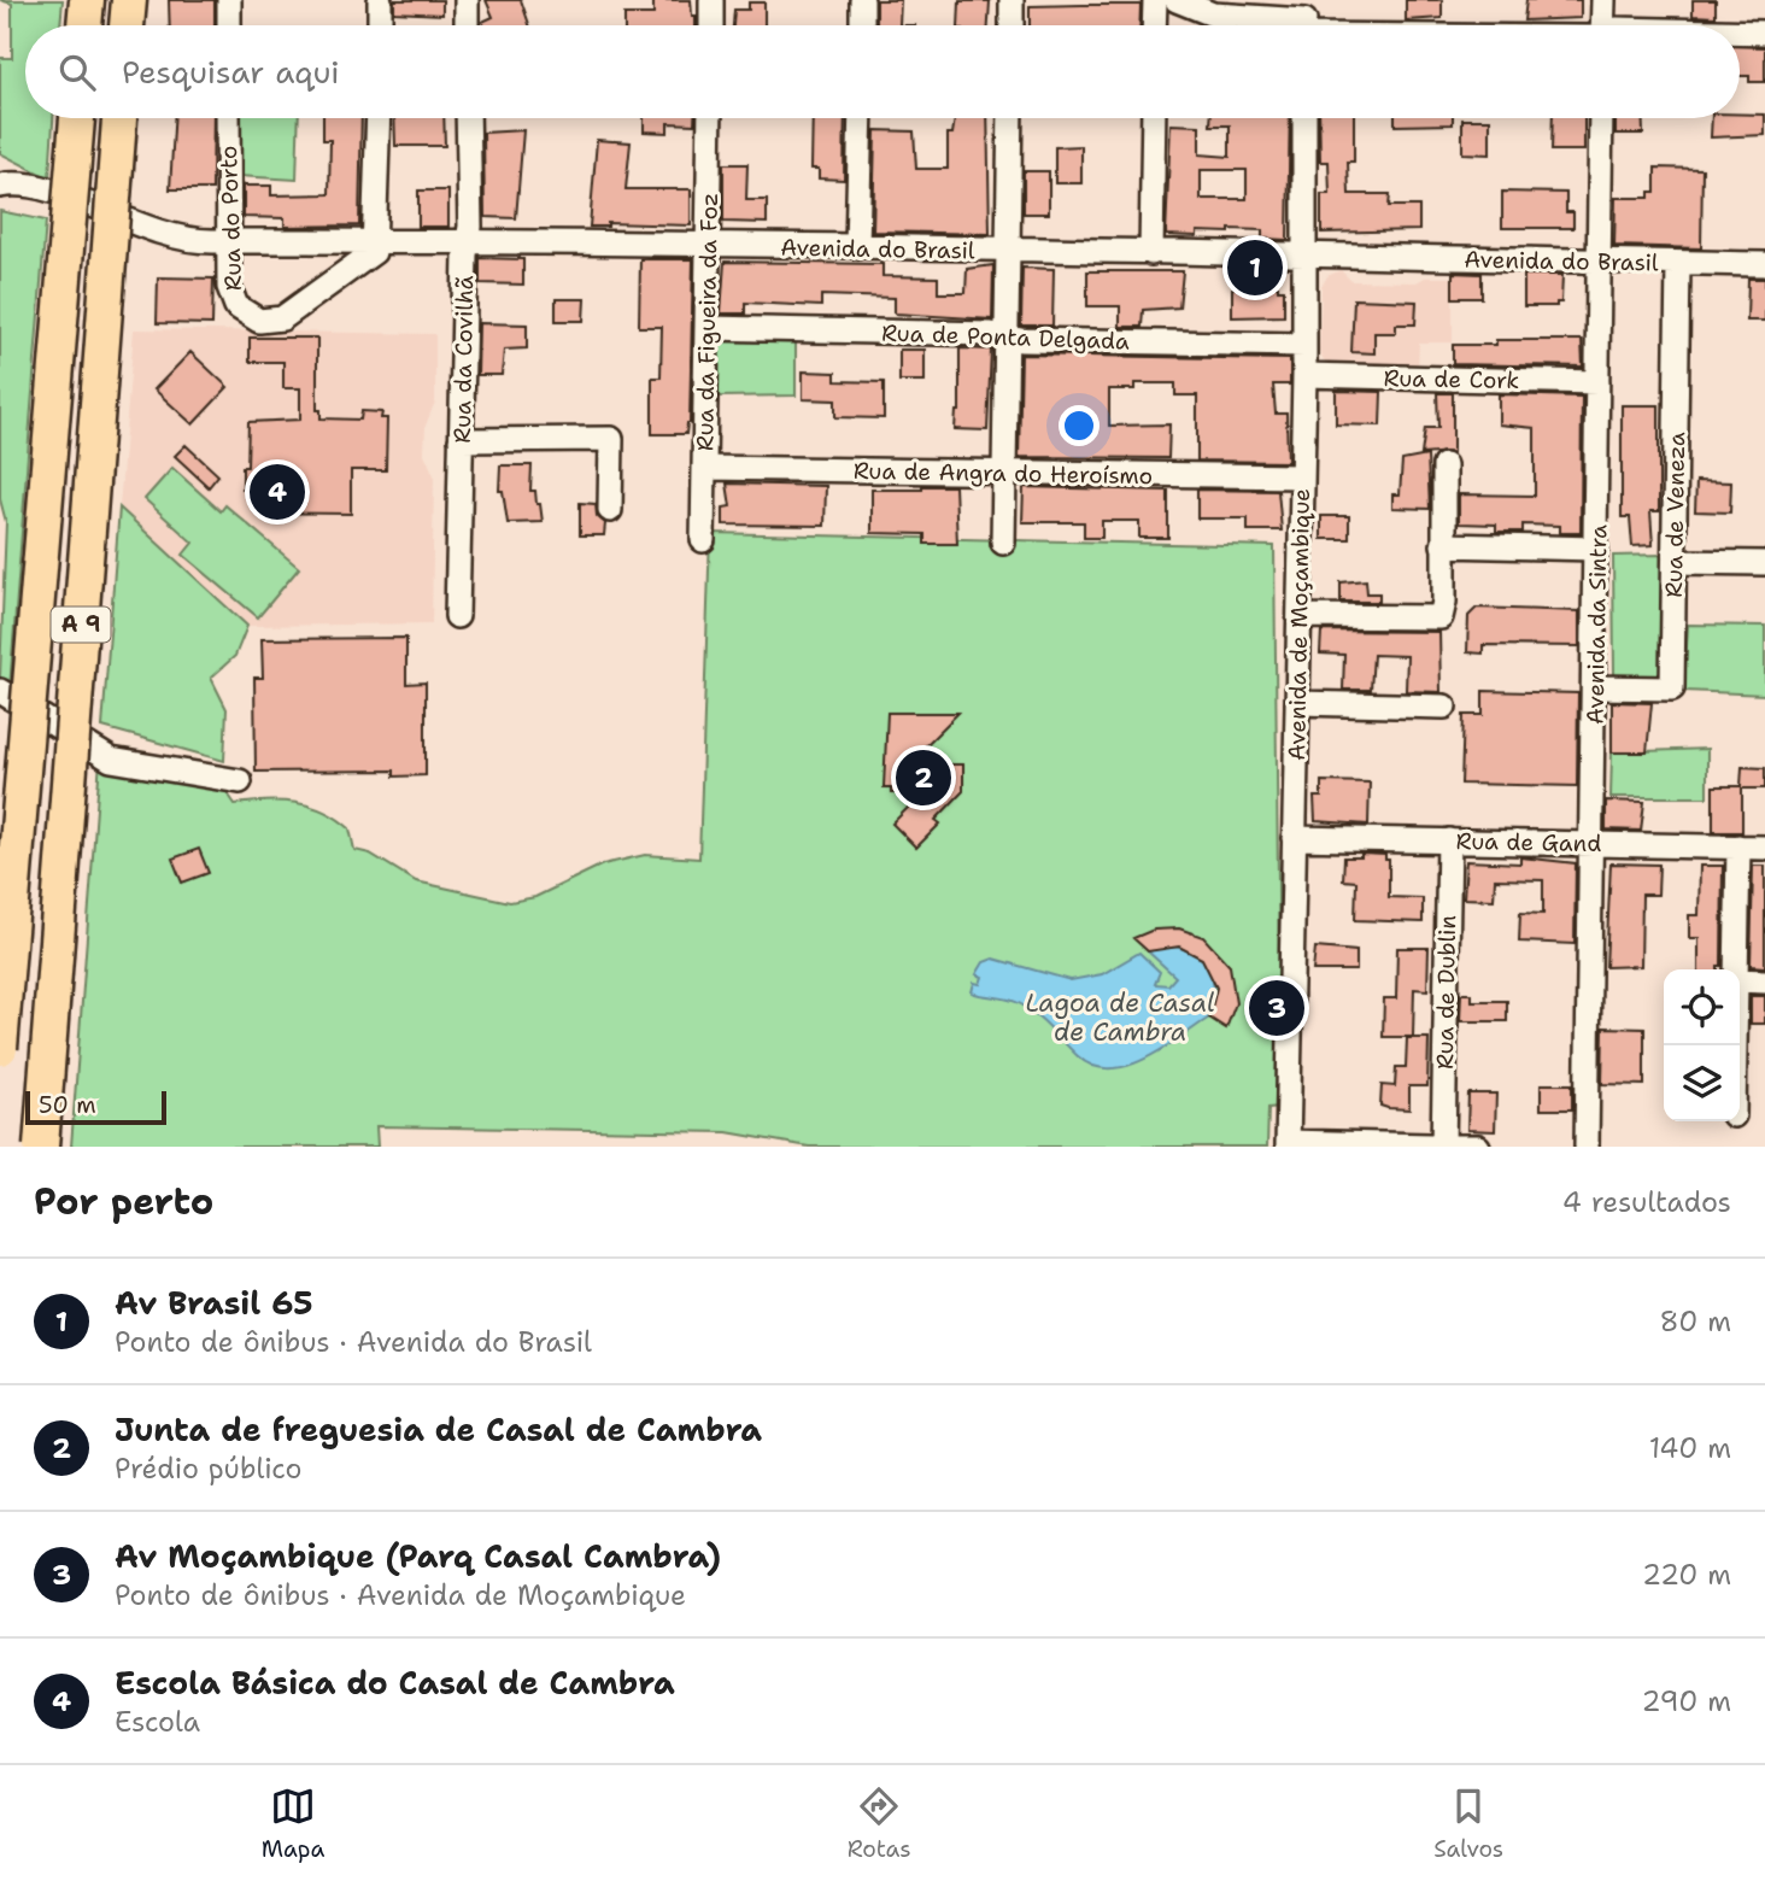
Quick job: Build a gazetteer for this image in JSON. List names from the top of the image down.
{
  "streets": {
    "highway": ["A 9"],
    "street": [
      "Rua do Porto",
      "Avenida do Brasil",
      "Rua da Figueira da Foz",
      "Rua de Ponta Delgada",
      "Rua da Covilhã",
      "Rua de Cork",
      "Rua de Angra do Heroísmo",
      "Rua de Veneza",
      "Avenida de Moçambique",
      "Avenida da Sintra",
      "Rua de Gand",
      "Rua de Dublin"
    ]
  },
  "crossings": [
    ["Rua do Porto", "Avenida do Brasil"],
    ["Avenida do Brasil", "Rua da Figueira da Foz"],
    ["Avenida do Brasil", "Rua da Covilhã"],
    ["Avenida do Brasil", "Rua de Veneza"],
    ["Avenida do Brasil", "Avenida de Moçambique"],
    ["Avenida do Brasil", "Avenida da Sintra"],
    ["Rua da Figueira da Foz", "Rua de Ponta Delgada"],
    ["Rua da Figueira da Foz", "Rua de Angra do Heroísmo"],
    ["Rua de Ponta Delgada", "Avenida de Moçambique"],
    ["Rua de Cork", "Avenida de Moçambique"],
    ["Rua de Cork", "Avenida da Sintra"],
    ["Rua de Angra do Heroísmo", "Avenida de Moçambique"],
    ["Rua de Veneza", "Avenida da Sintra"],
    ["Avenida de Moçambique", "Rua de Gand"],
    ["Avenida da Sintra", "Rua de Gand"],
    ["Rua de Gand", "Rua de Dublin"]
  ],
  "water": ["Lagoa de Casal de Cambra"],
  "scale_bar": "50 m",
  "page": {
    "search": "Pesquisar aqui",
    "pins": [
      "1",
      "4",
      "2",
      "3"
    ],
    "scale": "50 m",
    "heading": ["Por perto", "4 resultados"],
    "list": [
      {
        "mark": "1",
        "name": "Av Brasil 65",
        "note": "Ponto de ônibus · Avenida do Brasil",
        "value": "80 m"
      },
      {
        "mark": "2",
        "name": "Junta de freguesia de Casal de Cambra",
        "note": "Prédio público",
        "value": "140 m"
      },
      {
        "mark": "3",
        "name": "Av Moçambique (Parq Casal Cambra)",
        "note": "Ponto de ônibus · Avenida de Moçambique",
        "value": "220 m"
      },
      {
        "mark": "4",
        "name": "Escola Básica do Casal de Cambra",
        "note": "Escola",
        "value": "290 m"
      }
    ],
    "nav": ["Mapa", "Rotas", "Salvos"]
  }
}
